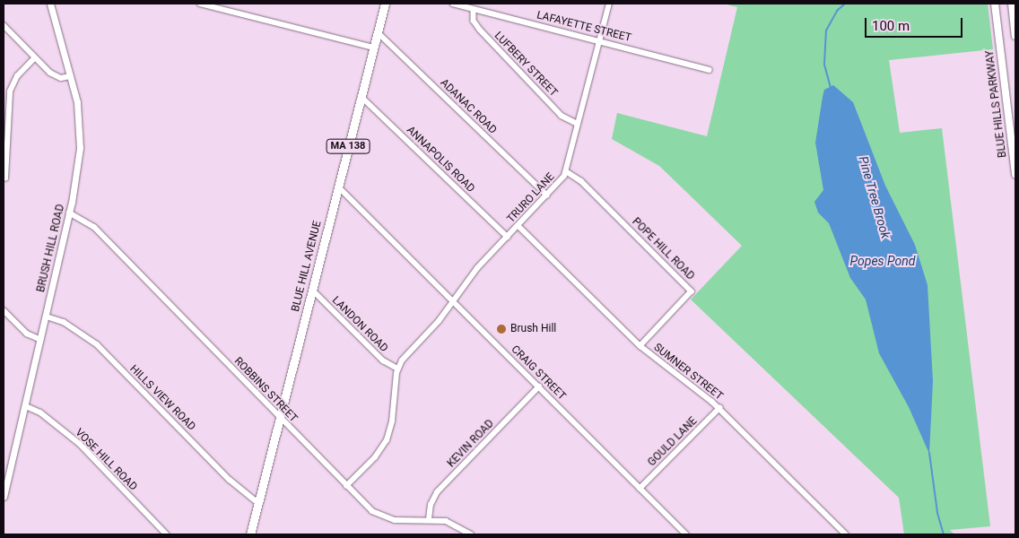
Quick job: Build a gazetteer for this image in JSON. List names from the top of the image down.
{
  "streets": {
    "highway": ["MA 138", "BLUE HILL AVENUE"],
    "main road": ["BLUE HILLS PARKWAY"],
    "street": [
      "LAFAYETTE STREET",
      "LUFBERY STREET",
      "ADANAC ROAD",
      "ANNAPOLIS ROAD",
      "TRURO LANE",
      "BRUSH HILL ROAD",
      "POPE HILL ROAD",
      "LANDON ROAD",
      "SUMNER STREET",
      "CRAIG STREET",
      "ROBBINS STREET",
      "HILLS VIEW ROAD",
      "GOULD LANE",
      "KEVIN ROAD",
      "VOSE HILL ROAD"
    ]
  },
  "crossings": [
    ["LAFAYETTE STREET", "LUFBERY STREET"],
    ["LAFAYETTE STREET", "TRURO LANE"],
    ["LUFBERY STREET", "TRURO LANE"],
    ["ADANAC ROAD", "TRURO LANE"],
    ["ADANAC ROAD", "BLUE HILL AVENUE"],
    ["ANNAPOLIS ROAD", "TRURO LANE"],
    ["ANNAPOLIS ROAD", "BLUE HILL AVENUE"],
    ["TRURO LANE", "POPE HILL ROAD"],
    ["TRURO LANE", "LANDON ROAD"],
    ["TRURO LANE", "SUMNER STREET"],
    ["TRURO LANE", "CRAIG STREET"],
    ["BRUSH HILL ROAD", "ROBBINS STREET"],
    ["BRUSH HILL ROAD", "HILLS VIEW ROAD"],
    ["BRUSH HILL ROAD", "VOSE HILL ROAD"],
    ["POPE HILL ROAD", "SUMNER STREET"],
    ["BLUE HILL AVENUE", "LANDON ROAD"],
    ["BLUE HILL AVENUE", "CRAIG STREET"],
    ["BLUE HILL AVENUE", "ROBBINS STREET"],
    ["BLUE HILL AVENUE", "HILLS VIEW ROAD"],
    ["SUMNER STREET", "GOULD LANE"],
    ["CRAIG STREET", "GOULD LANE"],
    ["CRAIG STREET", "KEVIN ROAD"],
    ["ROBBINS STREET", "KEVIN ROAD"]
  ],
  "water": ["Pine Tree Brook", "Popes Pond"],
  "places": ["Brush Hill"],
  "scale_bar": "100 m"
}
